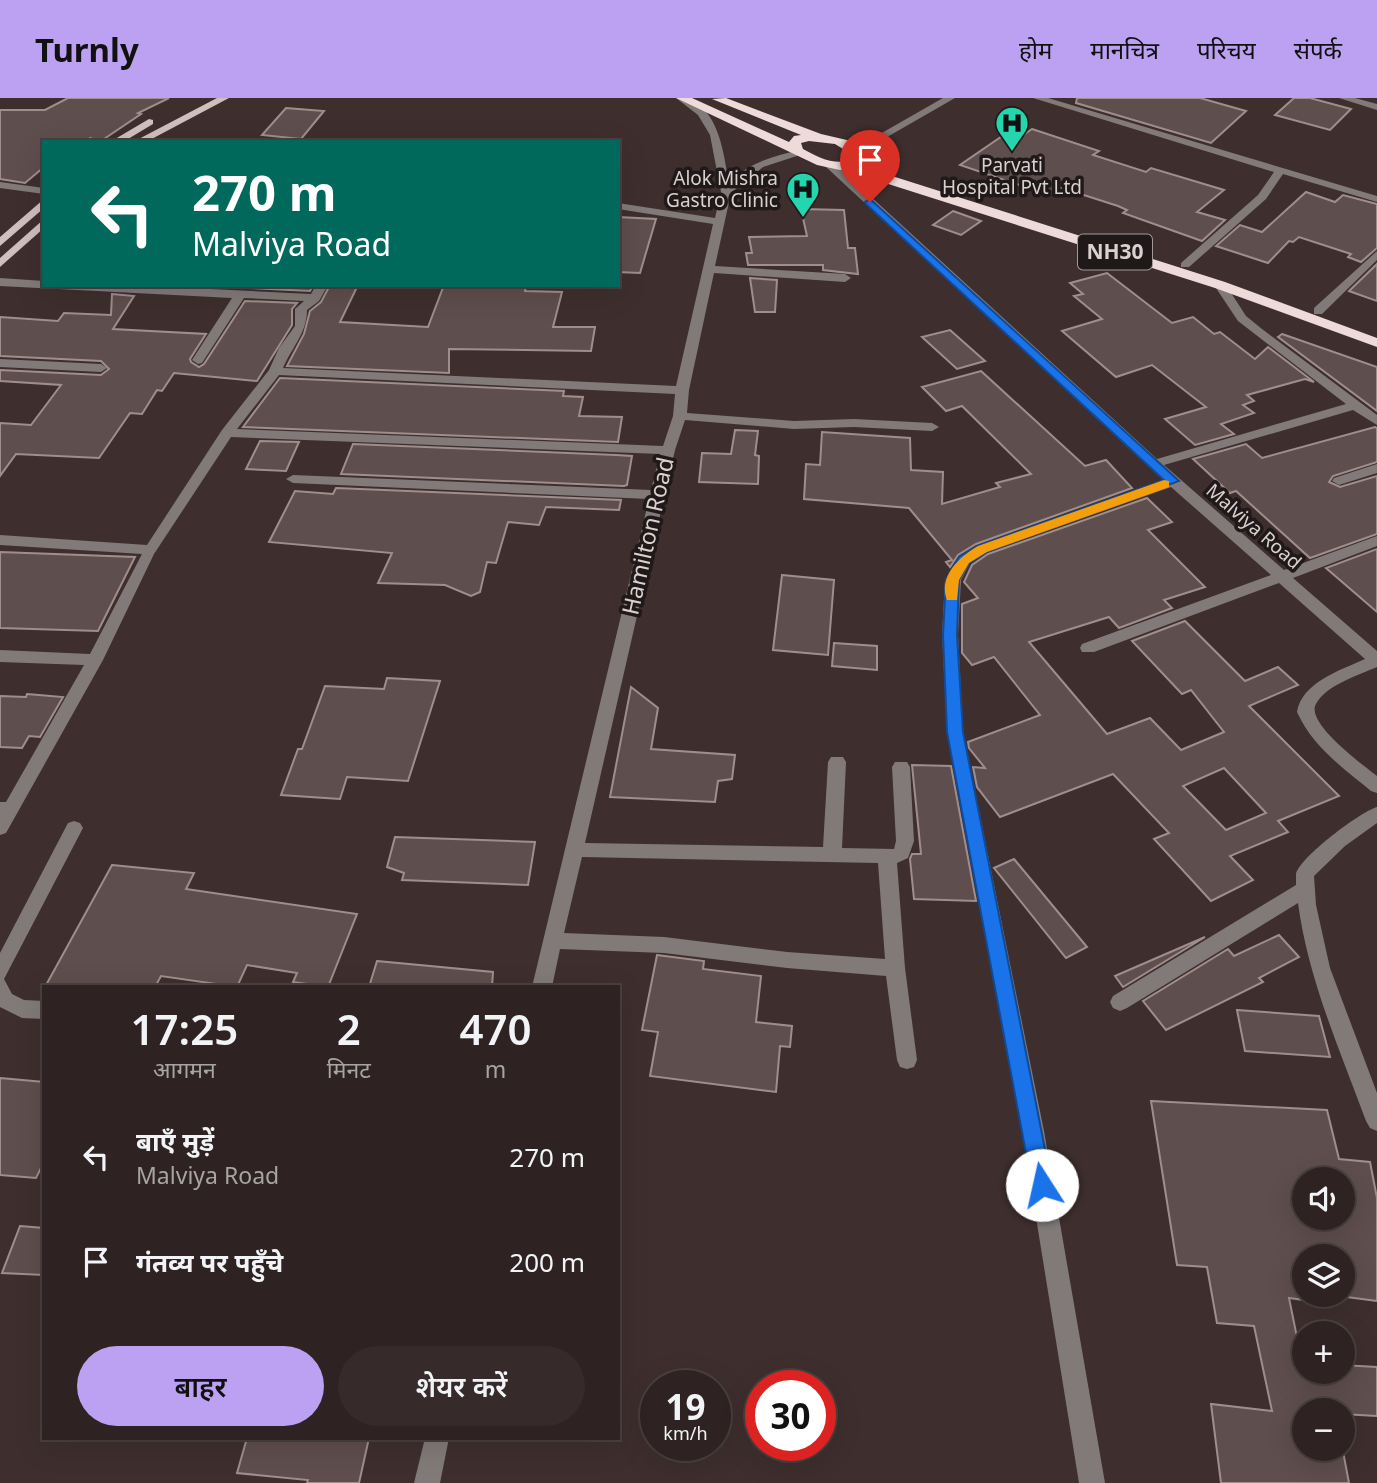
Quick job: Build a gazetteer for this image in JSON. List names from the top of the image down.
{
  "streets": {
    "highway": ["NH30"],
    "street": ["Malviya Road", "Hamilton Road"]
  },
  "places": {
    "hospital": ["Parvati Hospital Pvt Ltd", "Alok Mishra Gastro Clinic"]
  },
  "page": {
    "header": "Turnly",
    "nav": [
      "होम",
      "मानचित्र",
      "परिचय",
      "संपर्क"
    ],
    "turn": ["270 m", "Malviya Road"],
    "eta": [
      "17:25",
      "आगमन",
      "2",
      "मिनट",
      "470",
      "m"
    ],
    "list": [
      {
        "name": "बाएँ मुड़ें",
        "note": "Malviya Road",
        "value": "270 m"
      },
      {
        "name": "गंतव्य पर पहुँचे",
        "value": "200 m"
      }
    ],
    "map_buttons": ["+", "−"],
    "buttons": ["बाहर", "शेयर करें"],
    "speed": "19 km/h",
    "limit": "30"
  }
}
